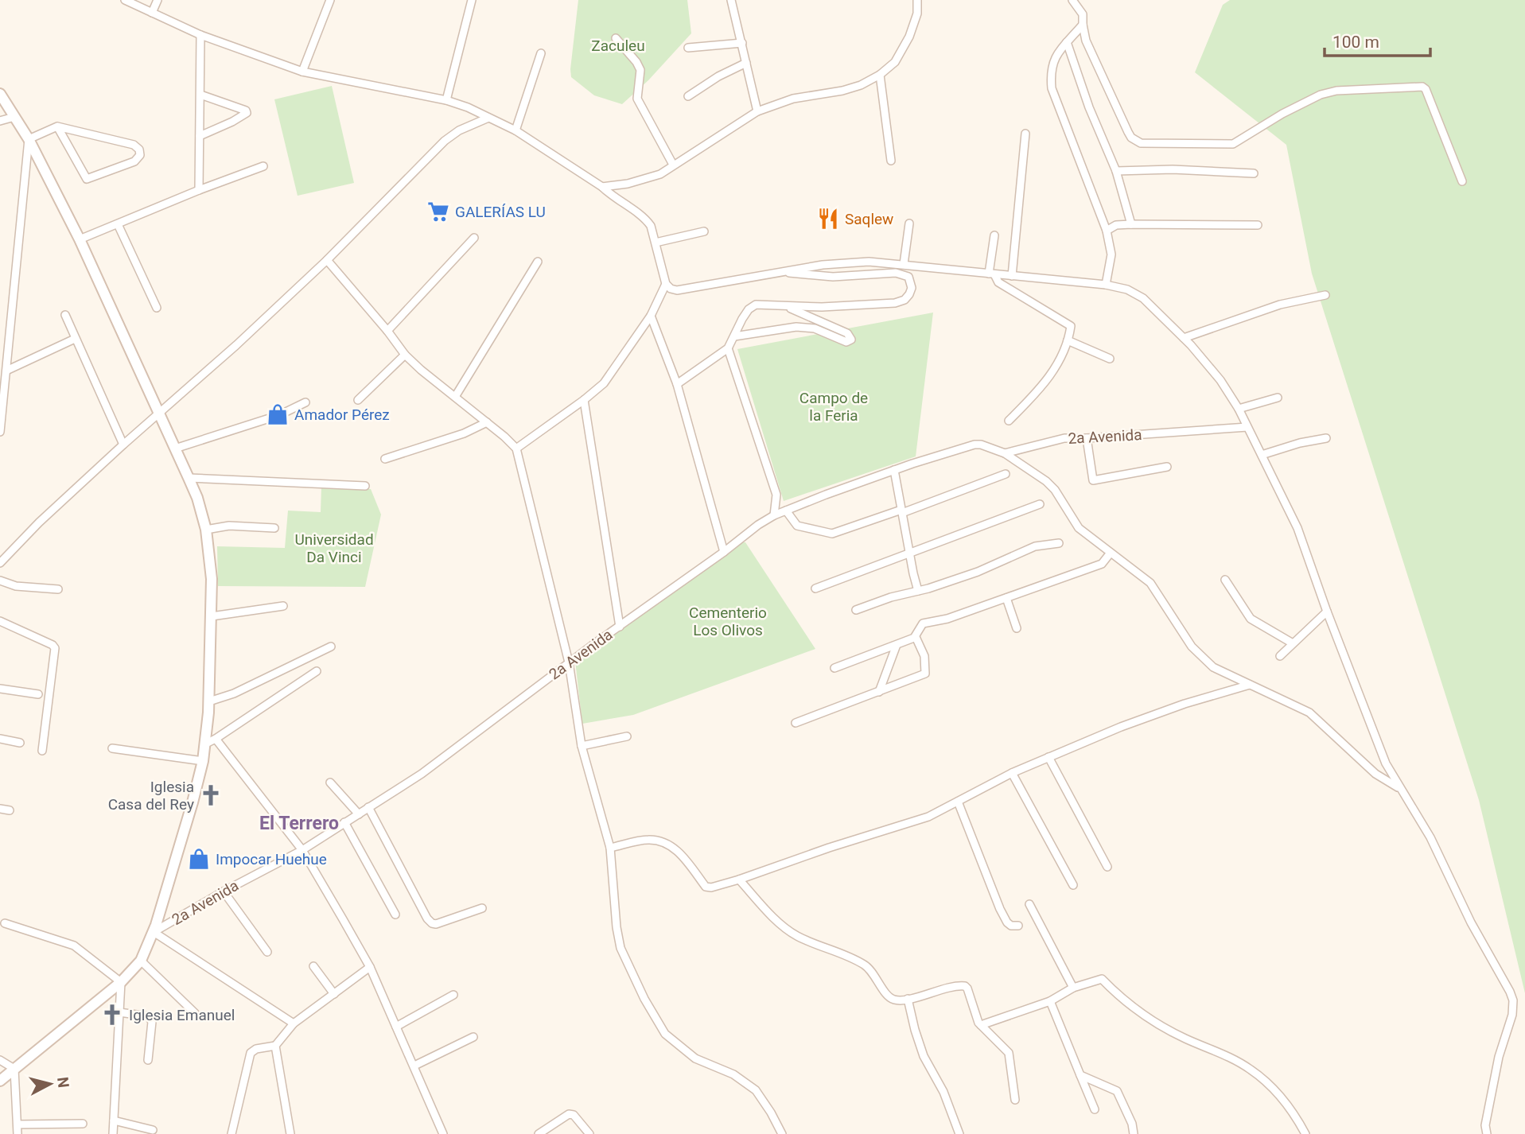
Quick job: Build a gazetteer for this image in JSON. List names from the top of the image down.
{
  "streets": {
    "street": ["2a Avenida"]
  },
  "districts": ["El Terrero"],
  "parks": [
    "Zaculeu",
    "Campo de la Feria",
    "Universidad Da Vinci",
    "Cementerio Los Olivos"
  ],
  "places": {
    "supermarket": ["GALERÍAS LU"],
    "restaurant": ["Saqlew"],
    "shop": ["Amador Pérez", "Impocar Huehue"],
    "church": ["Iglesia Casa del Rey", "Iglesia Emanuel"]
  },
  "scale_bar": "100 m",
  "north": "right"
}
